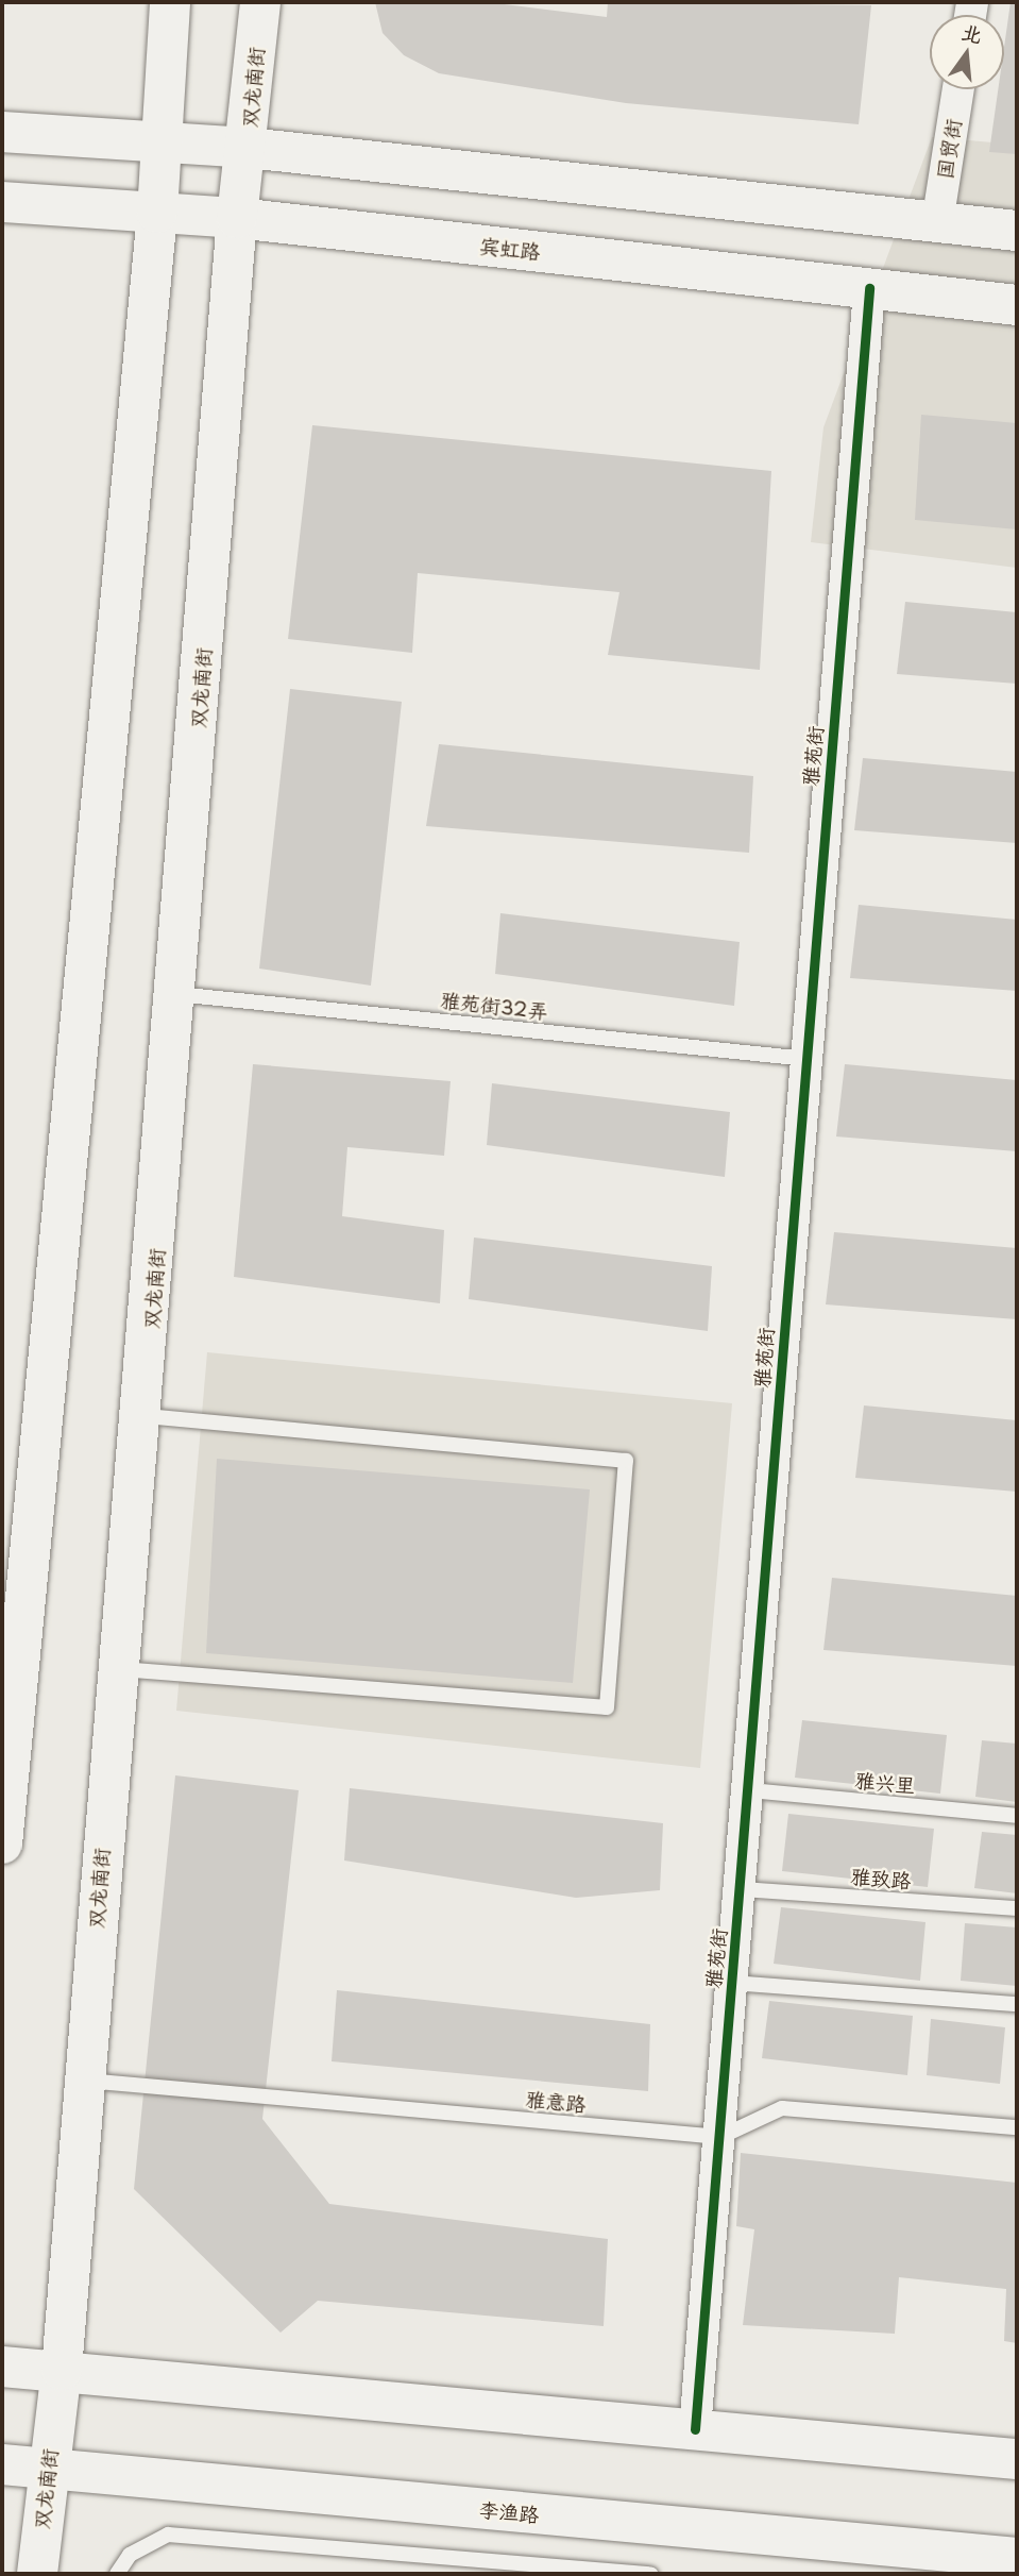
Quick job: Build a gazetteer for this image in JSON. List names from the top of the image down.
{
  "streets": {
    "main road": ["双龙南街", "宾虹路", "李渔路"],
    "street": ["国贸街", "雅苑街"],
    "lane": [
      "雅苑街32弄",
      "雅兴里",
      "雅致路",
      "雅意路"
    ]
  },
  "crossings": [
    ["双龙南街", "宾虹路"],
    ["双龙南街", "雅苑街32弄"],
    ["双龙南街", "雅意路"],
    ["双龙南街", "李渔路"],
    ["宾虹路", "雅苑街"],
    ["雅苑街", "雅苑街32弄"],
    ["雅苑街", "雅兴里"],
    ["雅苑街", "雅致路"],
    ["雅苑街", "雅意路"]
  ],
  "north": "top"
}
